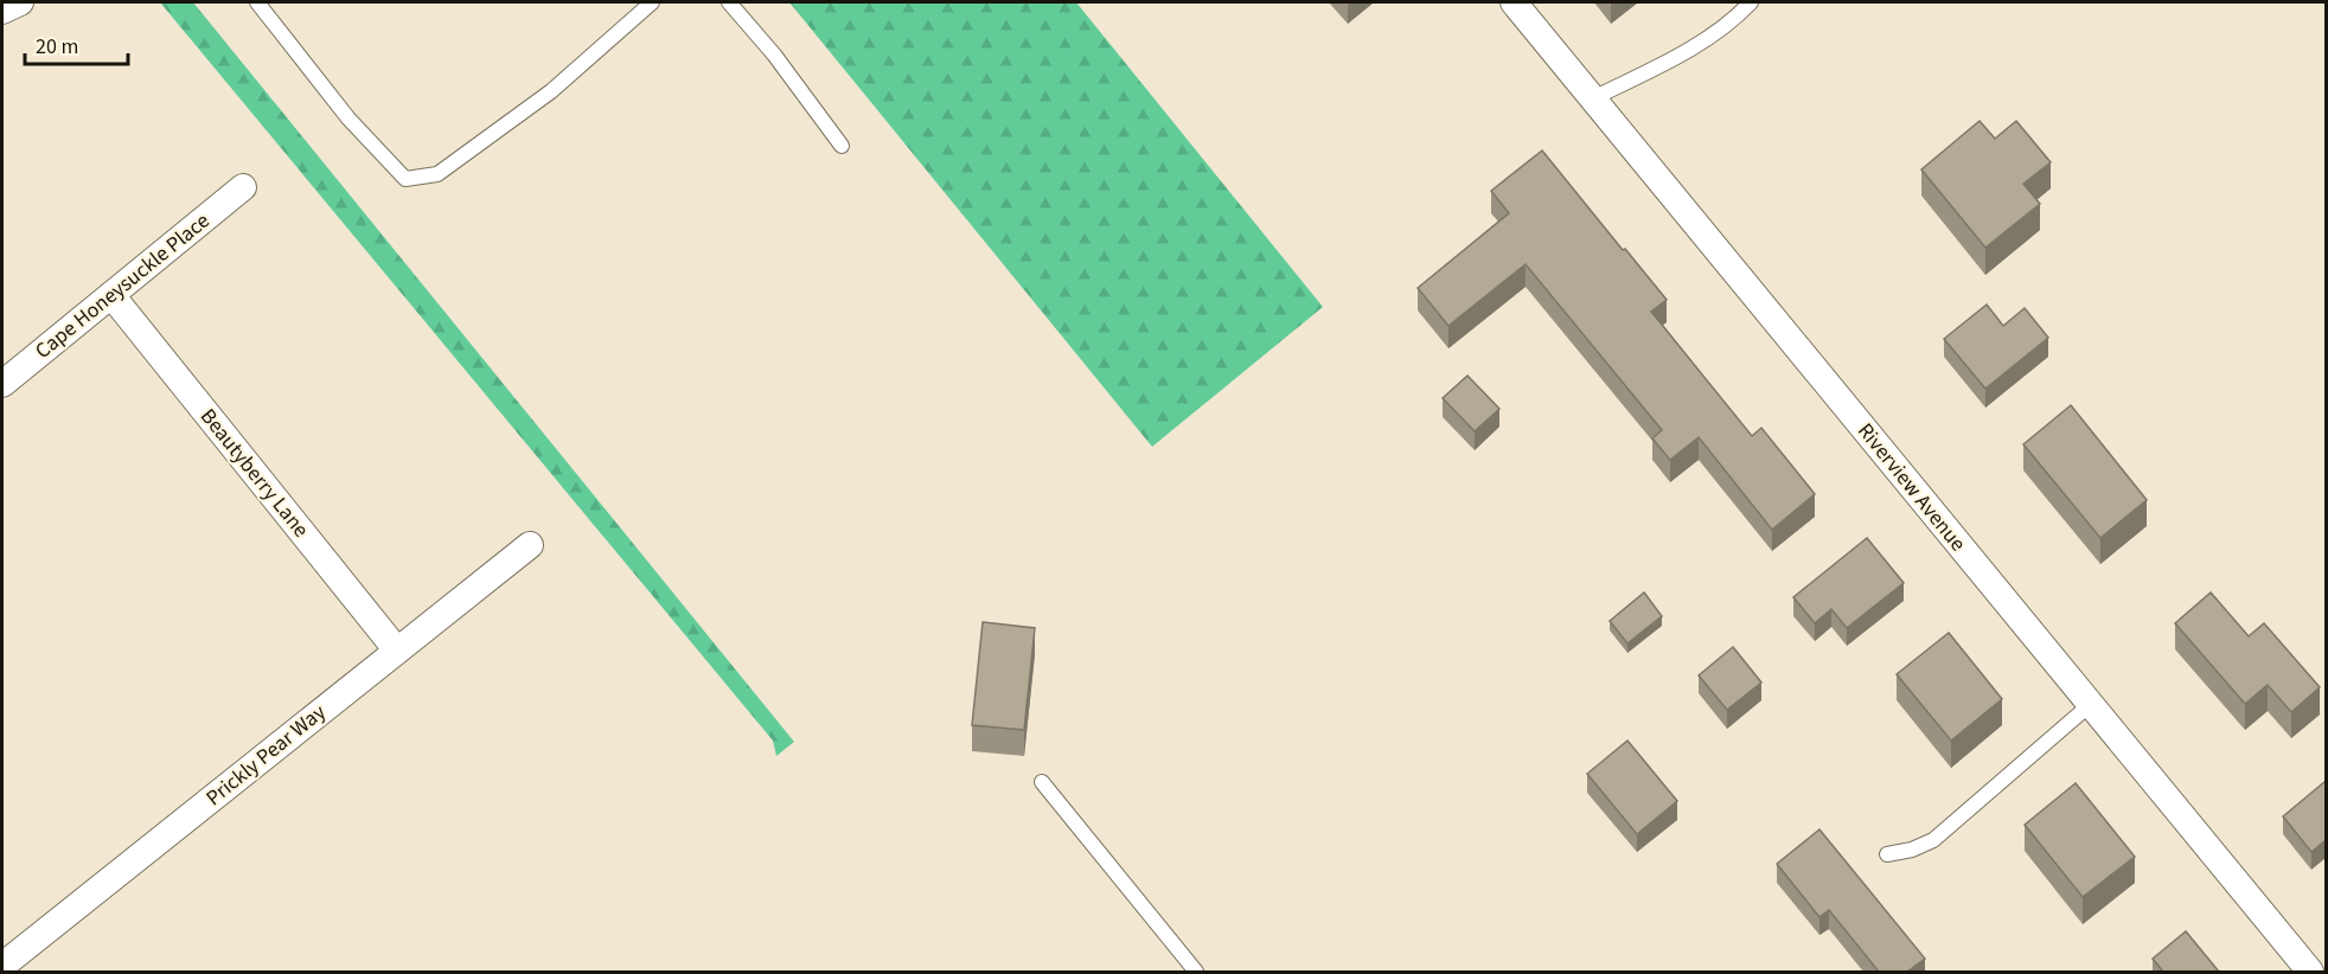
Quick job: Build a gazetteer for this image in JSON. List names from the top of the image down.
{
  "streets": {
    "street": [
      "Cape Honeysuckle Place",
      "Beautyberry Lane",
      "Riverview Avenue",
      "Prickly Pear Way"
    ]
  },
  "crossings": [
    ["Cape Honeysuckle Place", "Beautyberry Lane"],
    ["Beautyberry Lane", "Prickly Pear Way"]
  ],
  "scale_bar": "20 m"
}
